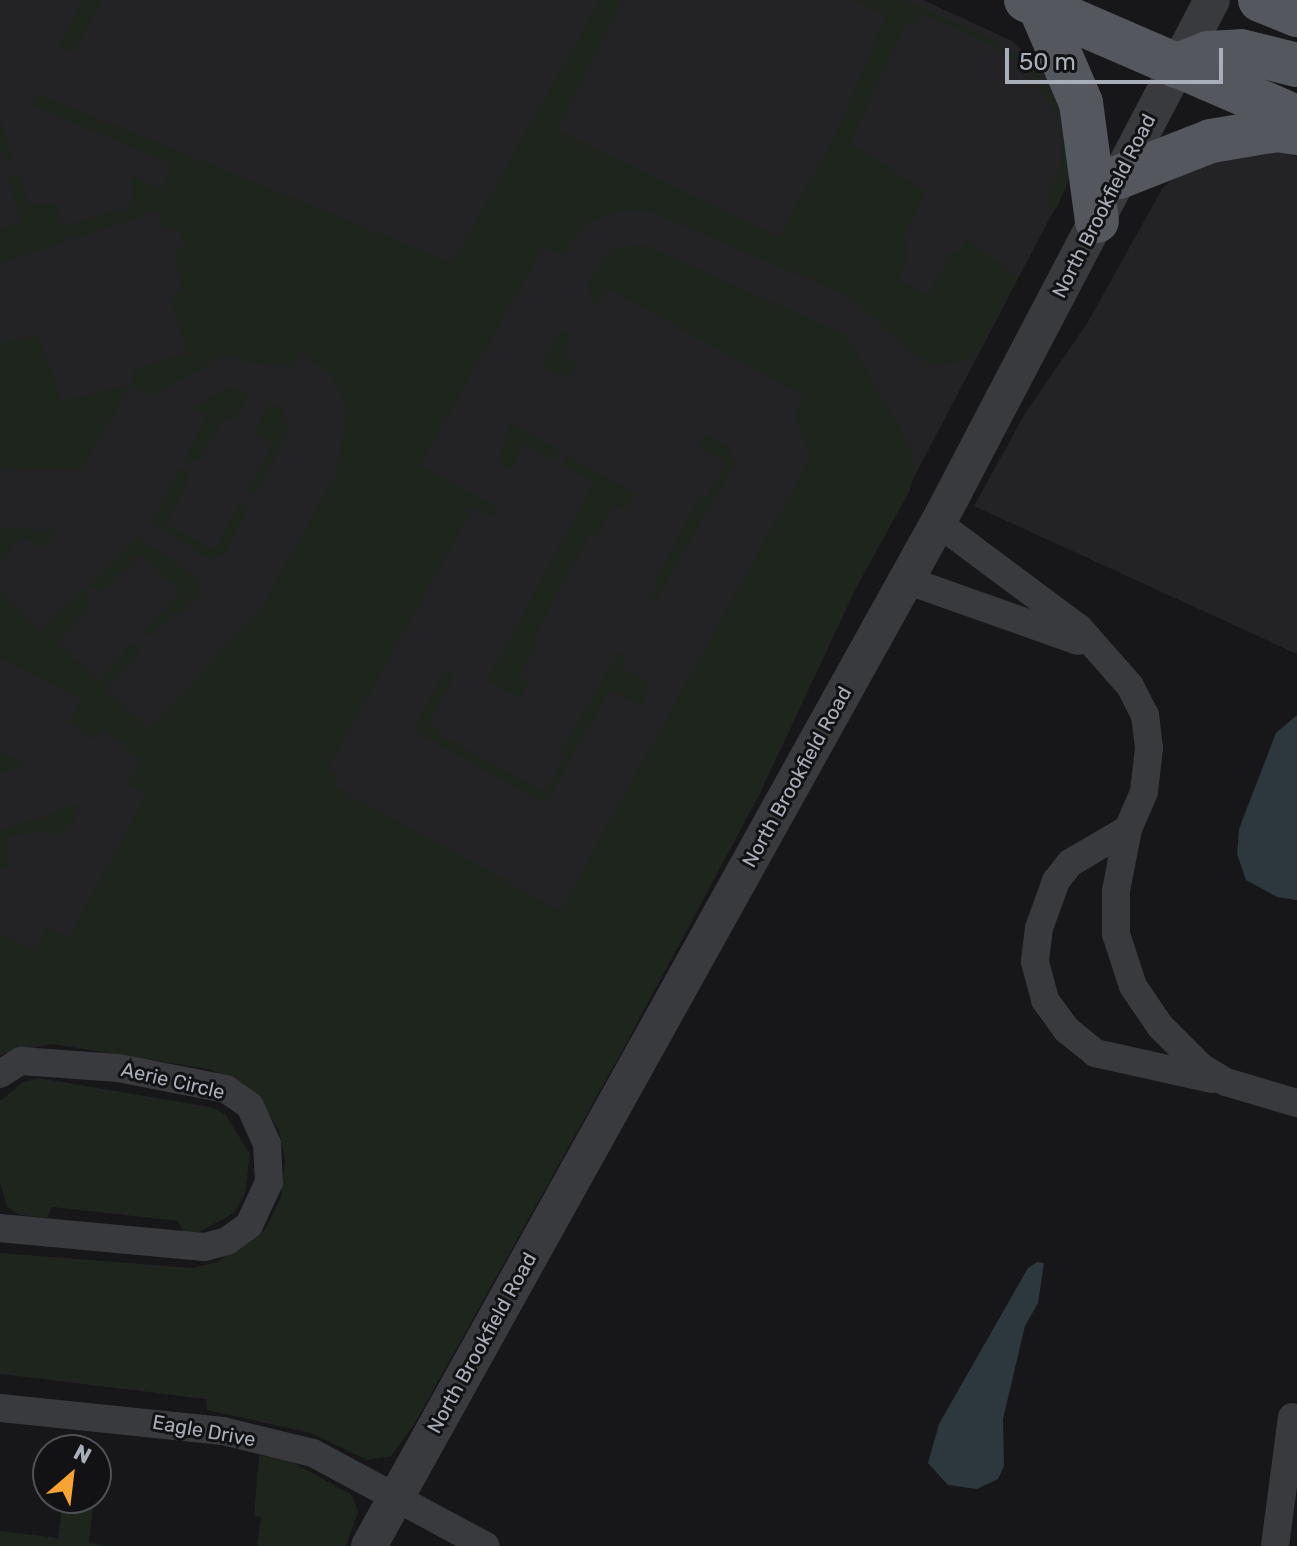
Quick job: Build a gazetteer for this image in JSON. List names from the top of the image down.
{
  "streets": {
    "street": ["North Brookfield Road", "Aerie Circle", "Eagle Drive"]
  },
  "crossings": [
    ["North Brookfield Road", "Eagle Drive"]
  ],
  "scale_bar": "50 m",
  "north": "top right"
}
